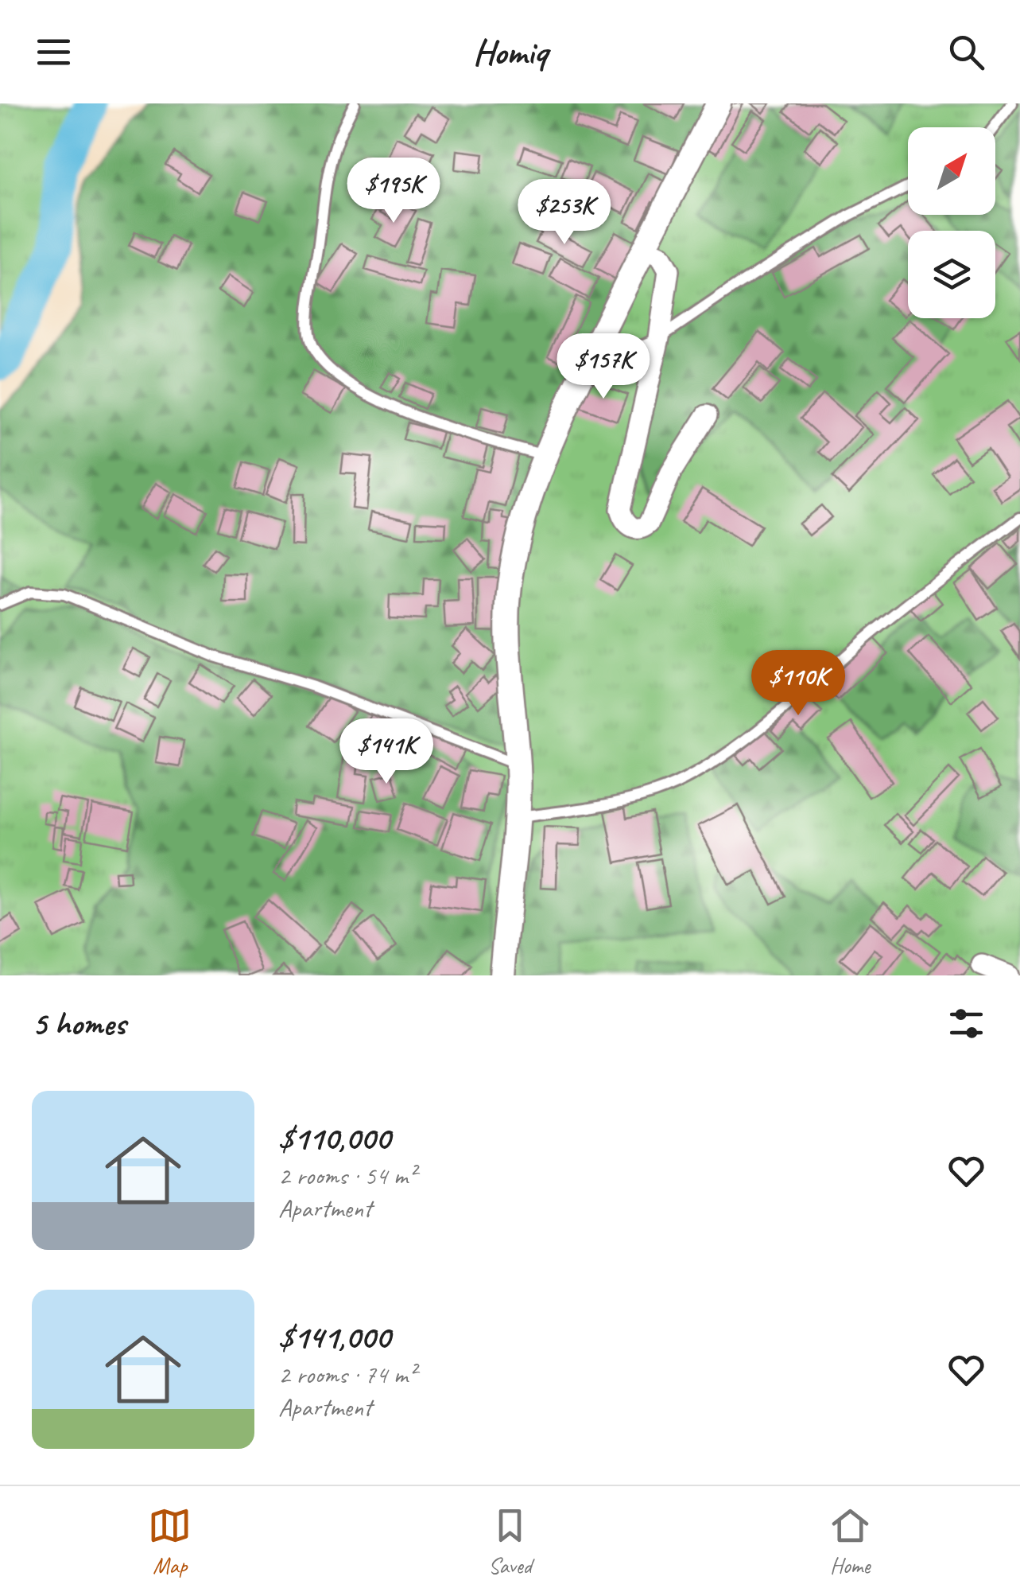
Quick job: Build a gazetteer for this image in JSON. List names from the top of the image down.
{
  "north": "top right",
  "page": {
    "header": "Homiq",
    "price": [
      "$195K",
      "$253K",
      "$157K",
      "$110K",
      "$141K"
    ],
    "heading": "5 homes",
    "list": [
      {
        "name": "$110,000",
        "note": "2 rooms · 54 m² · Apartment"
      },
      {
        "name": "$141,000",
        "note": "2 rooms · 74 m² · Apartment"
      }
    ],
    "tabs": ["Map", "Saved", "Home"]
  }
}
